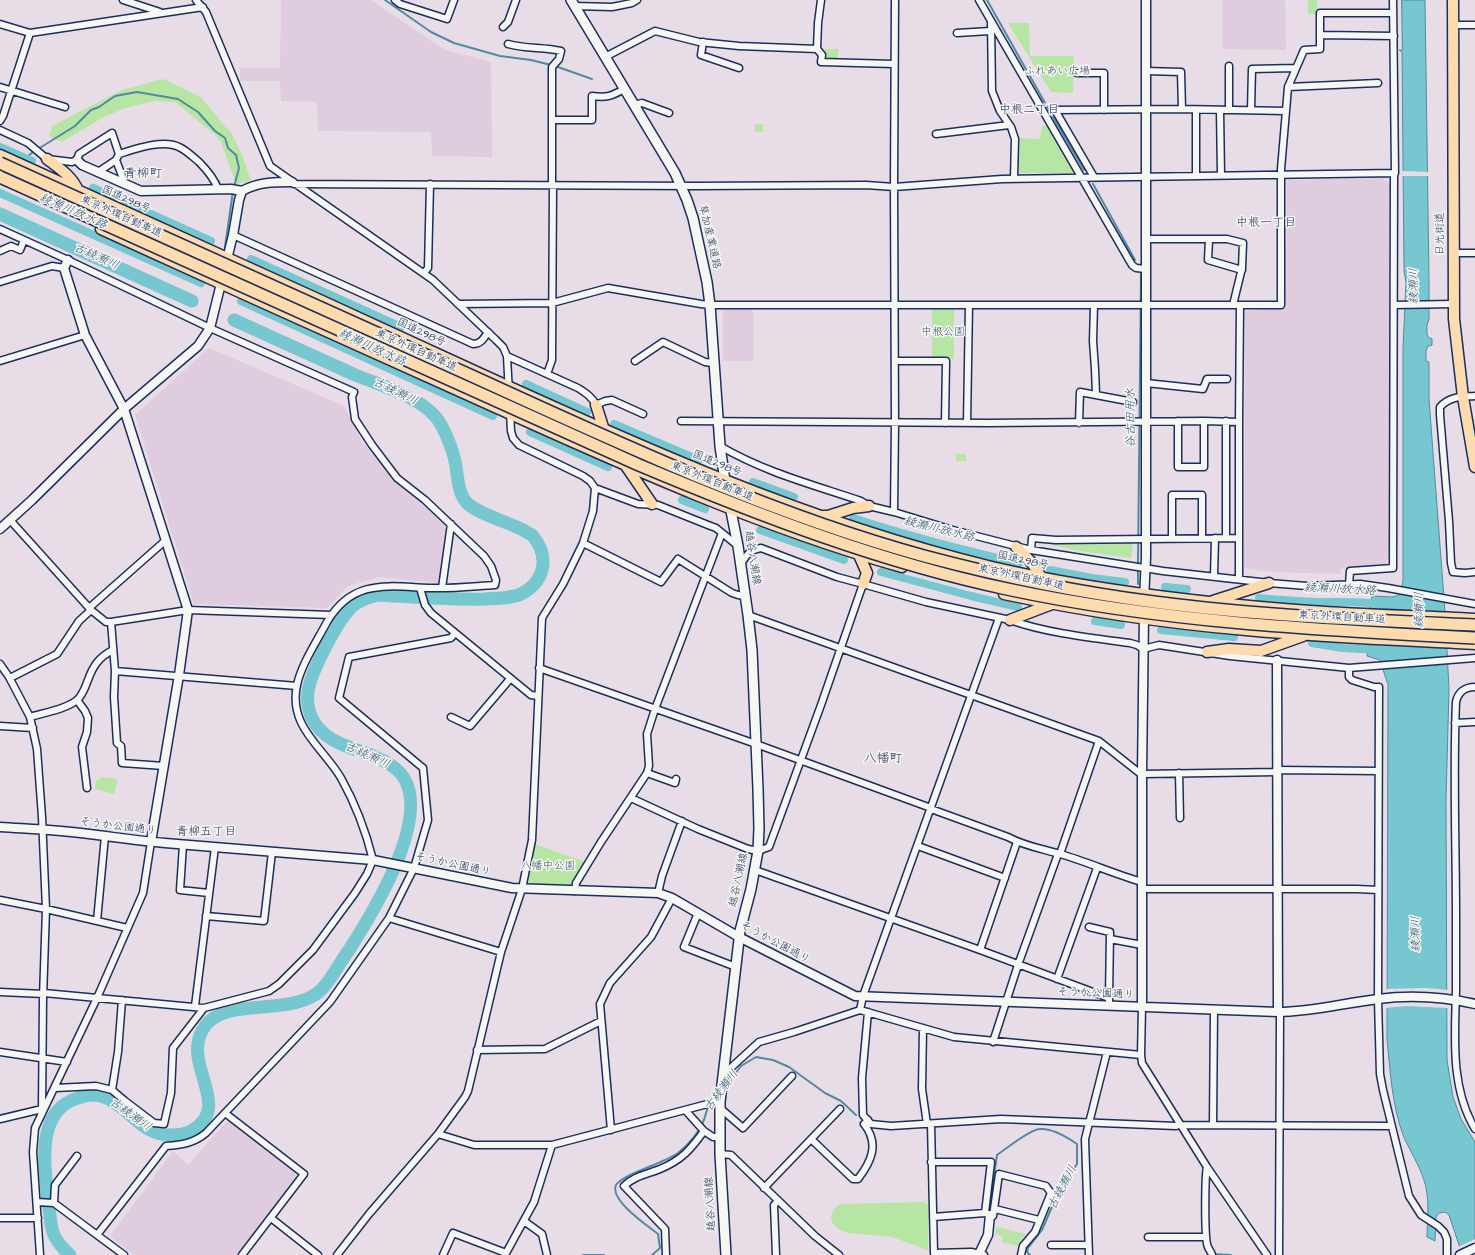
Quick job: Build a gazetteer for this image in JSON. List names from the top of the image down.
{
  "streets": {
    "highway": ["東京外環自動車道"],
    "main road": [
      "国道298号",
      "日光街道",
      "草加産業道路",
      "越谷八潮線"
    ],
    "street": ["そうか公園通り"]
  },
  "crossings": [
    ["国道298号", "草加産業道路"],
    ["草加産業道路", "越谷八潮線"],
    ["越谷八潮線", "そうか公園通り"]
  ],
  "districts": [
    "中根二丁目",
    "青柳町",
    "中根一丁目",
    "八幡町",
    "青柳五丁目"
  ],
  "water": [
    "綾瀬川放水路",
    "古綾瀬川",
    "綾瀬川",
    "谷古田用水"
  ],
  "parks": ["ふれあい広場", "中根公園", "八幡中公園"]
}
